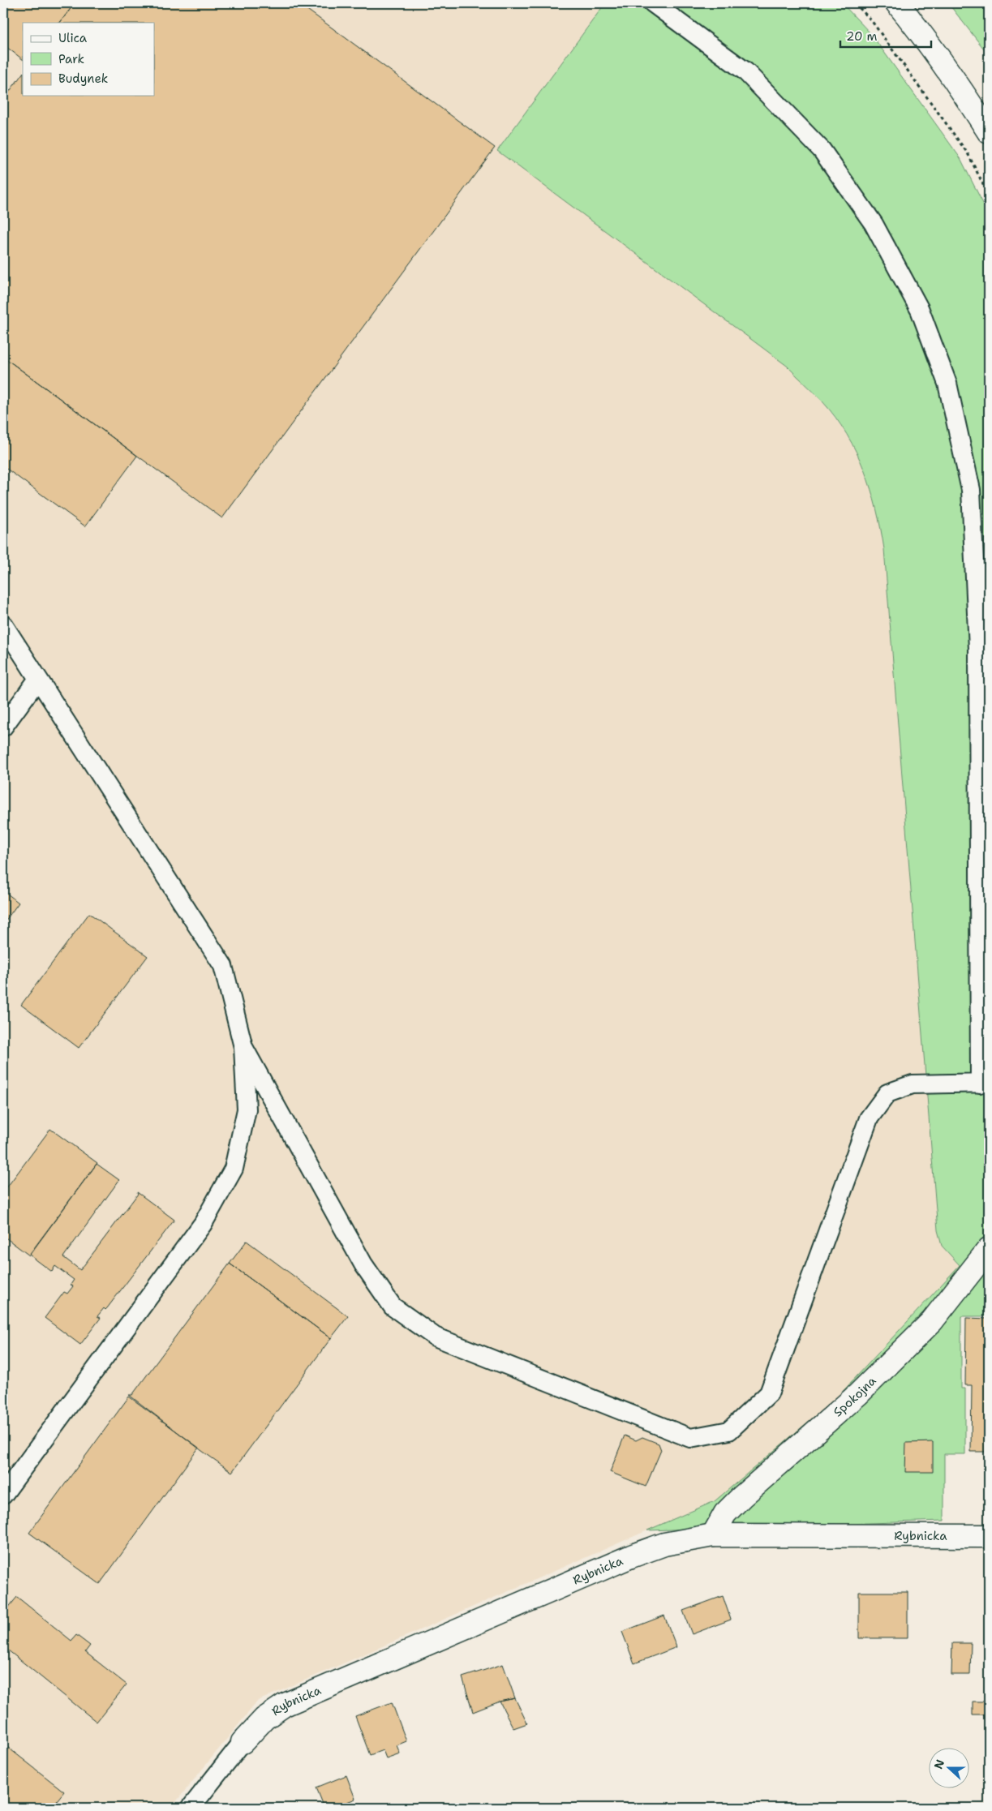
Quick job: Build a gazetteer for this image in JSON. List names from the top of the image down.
{
  "streets": {
    "street": ["Spokojna", "Rybnicka"]
  },
  "crossings": [
    ["Spokojna", "Rybnicka"]
  ],
  "legend": ["Ulica", "Park", "Budynek"],
  "scale_bar": "20 m",
  "north": "left"
}
